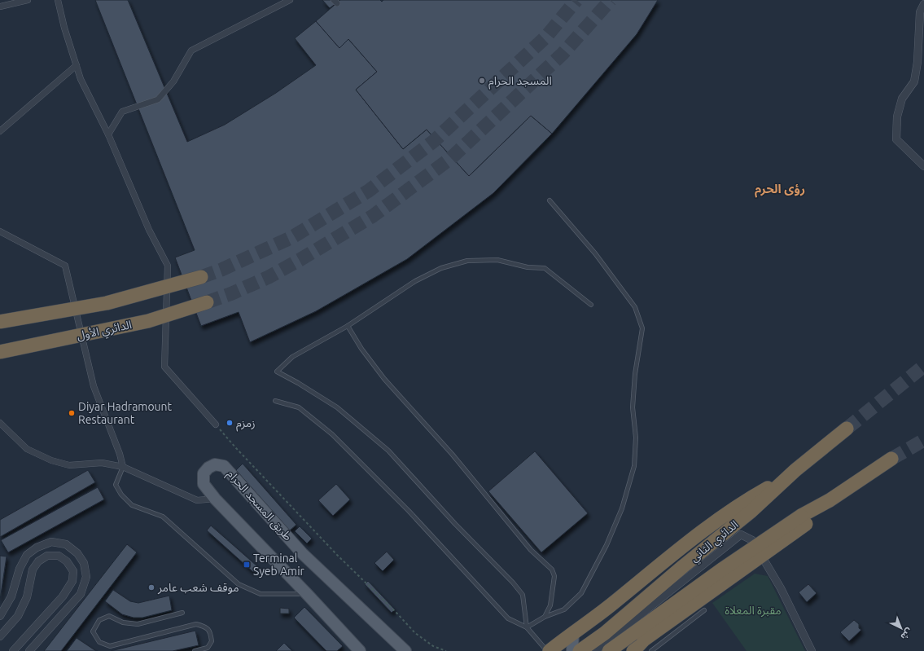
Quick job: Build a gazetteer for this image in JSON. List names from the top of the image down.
{
  "streets": {
    "highway": ["الدائري الأول", "الدائري الثاني"],
    "main road": ["طريق المسجد الحرام"]
  },
  "districts": ["رؤى الحرم"],
  "parks": ["مقبرة المعلاة"],
  "places": {
    "other": [
      "المسجد الحرام",
      "Diyar Hadramount Restaurant",
      "زمزم",
      "موقف شعب عامر"
    ],
    "transit": ["Terminal Syeb Amir"]
  },
  "north": "bottom right"
}
